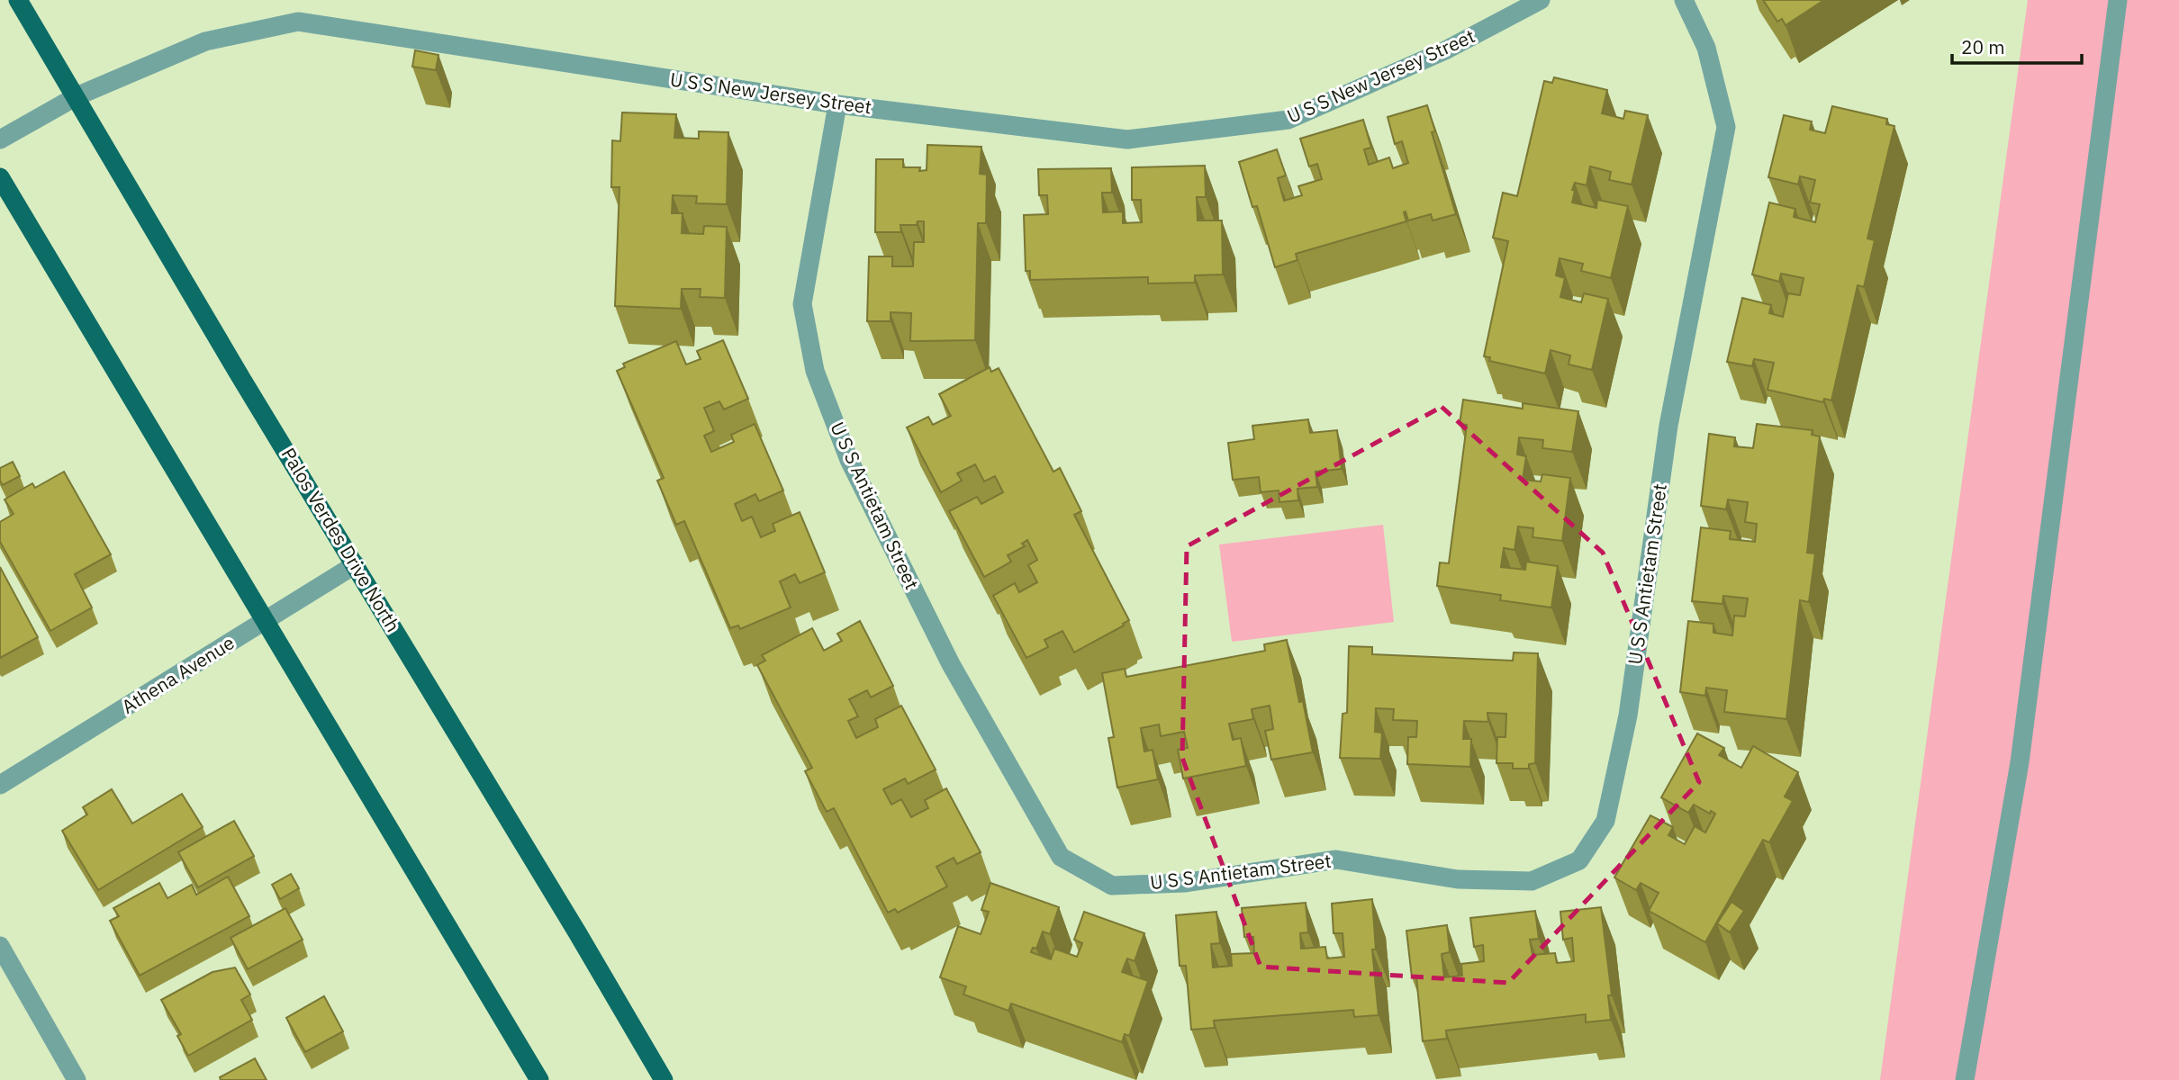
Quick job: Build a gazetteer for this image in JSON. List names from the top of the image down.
{
  "streets": {
    "main road": ["Palos Verdes Drive North"],
    "street": ["U S S New Jersey Street", "U S S Antietam Street", "Athena Avenue"]
  },
  "crossings": [
    ["U S S New Jersey Street", "U S S Antietam Street"],
    ["U S S New Jersey Street", "Palos Verdes Drive North"],
    ["Palos Verdes Drive North", "Athena Avenue"]
  ],
  "scale_bar": "20 m"
}
